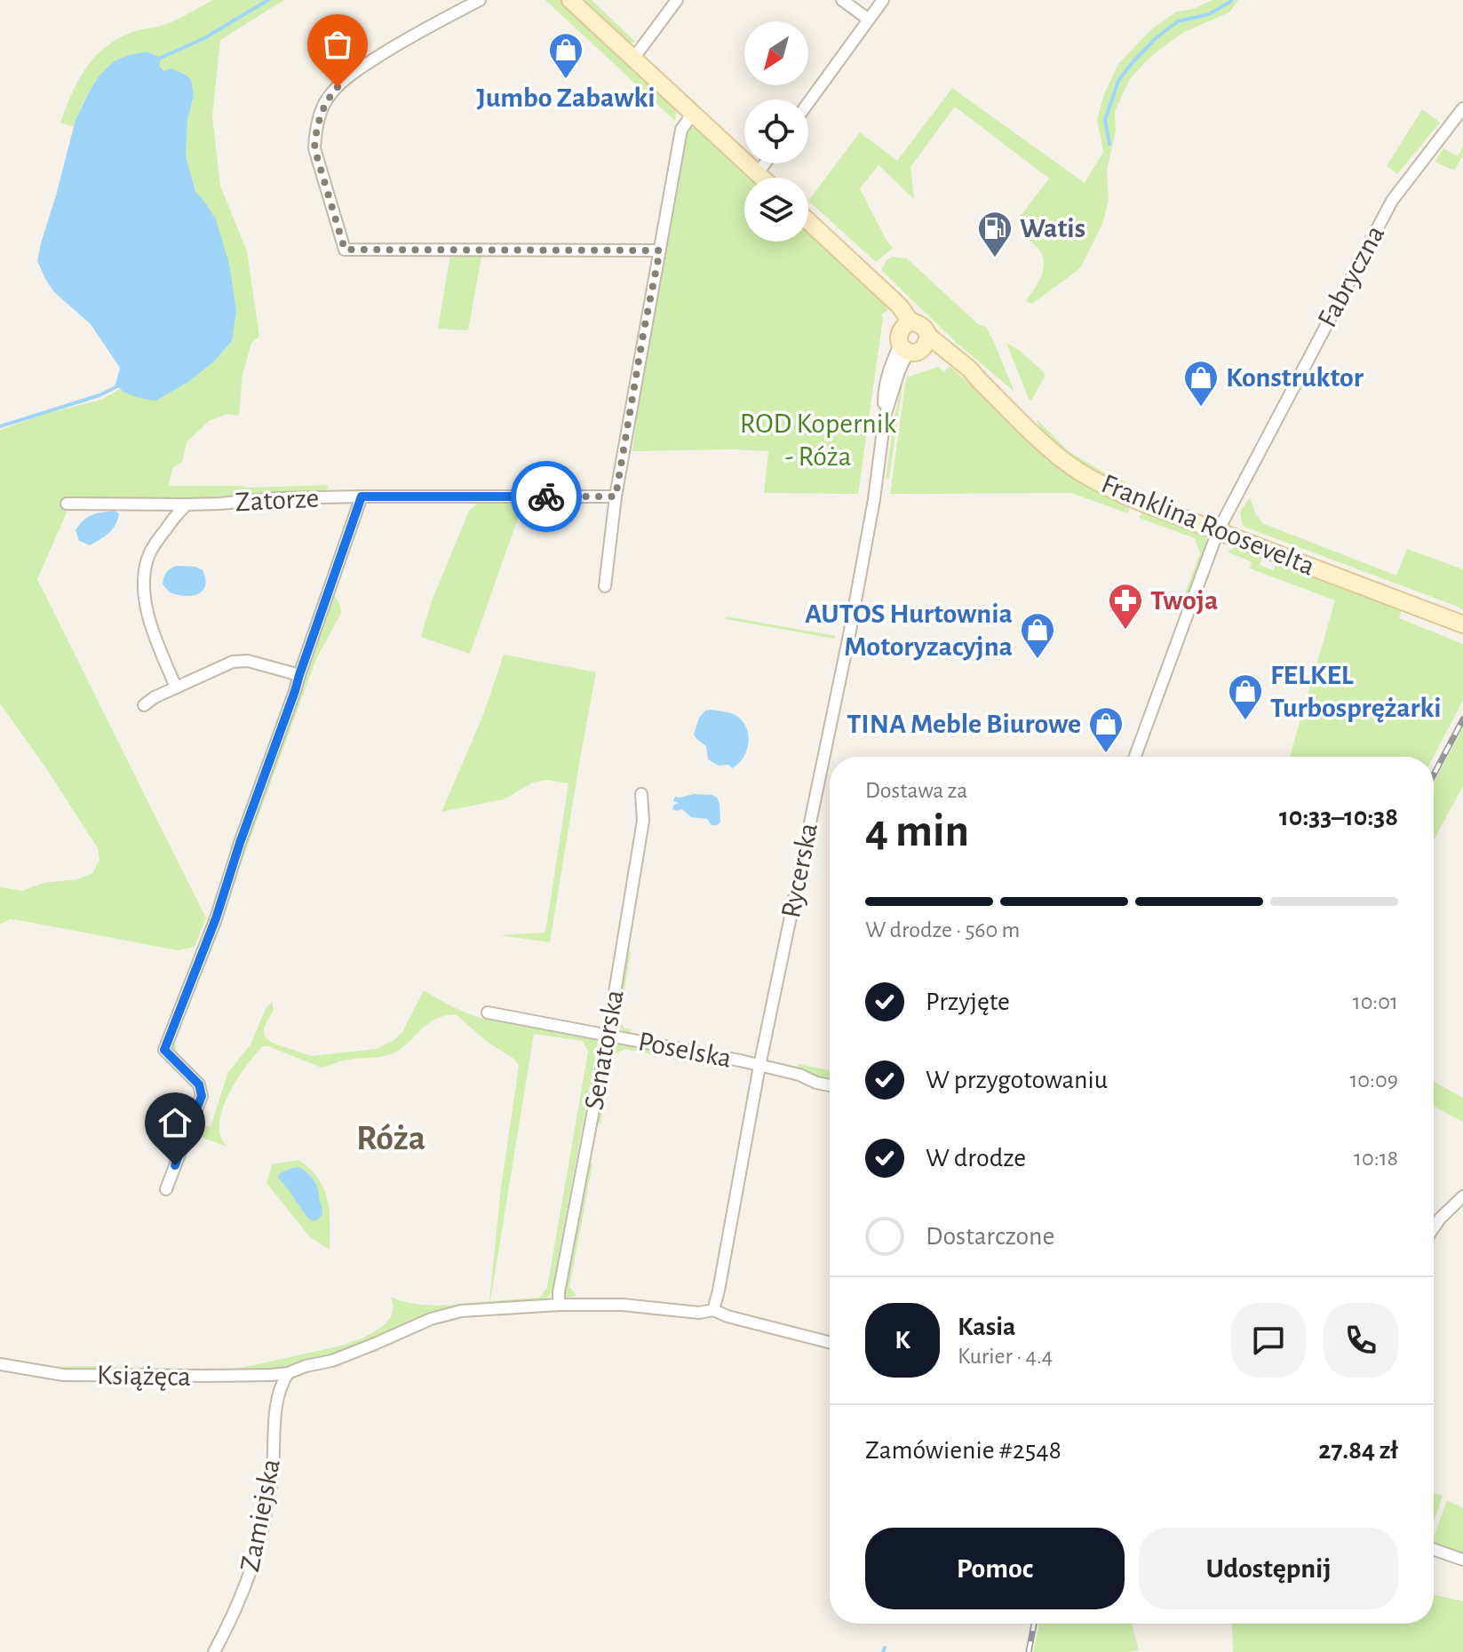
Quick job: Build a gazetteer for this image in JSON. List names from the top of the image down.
{
  "streets": {
    "street": [
      "Fabryczna",
      "Zatorze",
      "Franklina Roosevelta",
      "Rycerska",
      "Senatorska",
      "Poselska",
      "Książęca",
      "Zamiejska"
    ]
  },
  "crossings": [
    ["Fabryczna", "Franklina Roosevelta"],
    ["Franklina Roosevelta", "Rycerska"],
    ["Rycerska", "Poselska"],
    ["Rycerska", "Książęca"],
    ["Senatorska", "Poselska"],
    ["Senatorska", "Książęca"],
    ["Książęca", "Zamiejska"]
  ],
  "districts": ["Róża"],
  "parks": ["ROD Kopernik - Róża"],
  "places": {
    "shop": [
      "Jumbo Zabawki",
      "Konstruktor",
      "AUTOS Hurtownia Motoryzacyjna",
      "FELKEL Turbosprężarki",
      "TINA Meble Biurowe"
    ],
    "fuel station": ["Watis"],
    "pharmacy": ["Twoja"]
  },
  "north": "bottom left",
  "page": {
    "heading": ["4 min", "Dostawa za", "10:33–10:38"],
    "panel": [
      "Kasia",
      "Kurier · 4.4",
      "Zamówienie #2548",
      "27.84 zł"
    ],
    "bar": "W drodze · 560 m",
    "list": [
      ["Przyjęte", "10:01"],
      ["W przygotowaniu", "10:09"],
      ["W drodze", "10:18"],
      "Dostarczone"
    ],
    "round": "K",
    "buttons": ["Pomoc", "Udostępnij"]
  }
}
